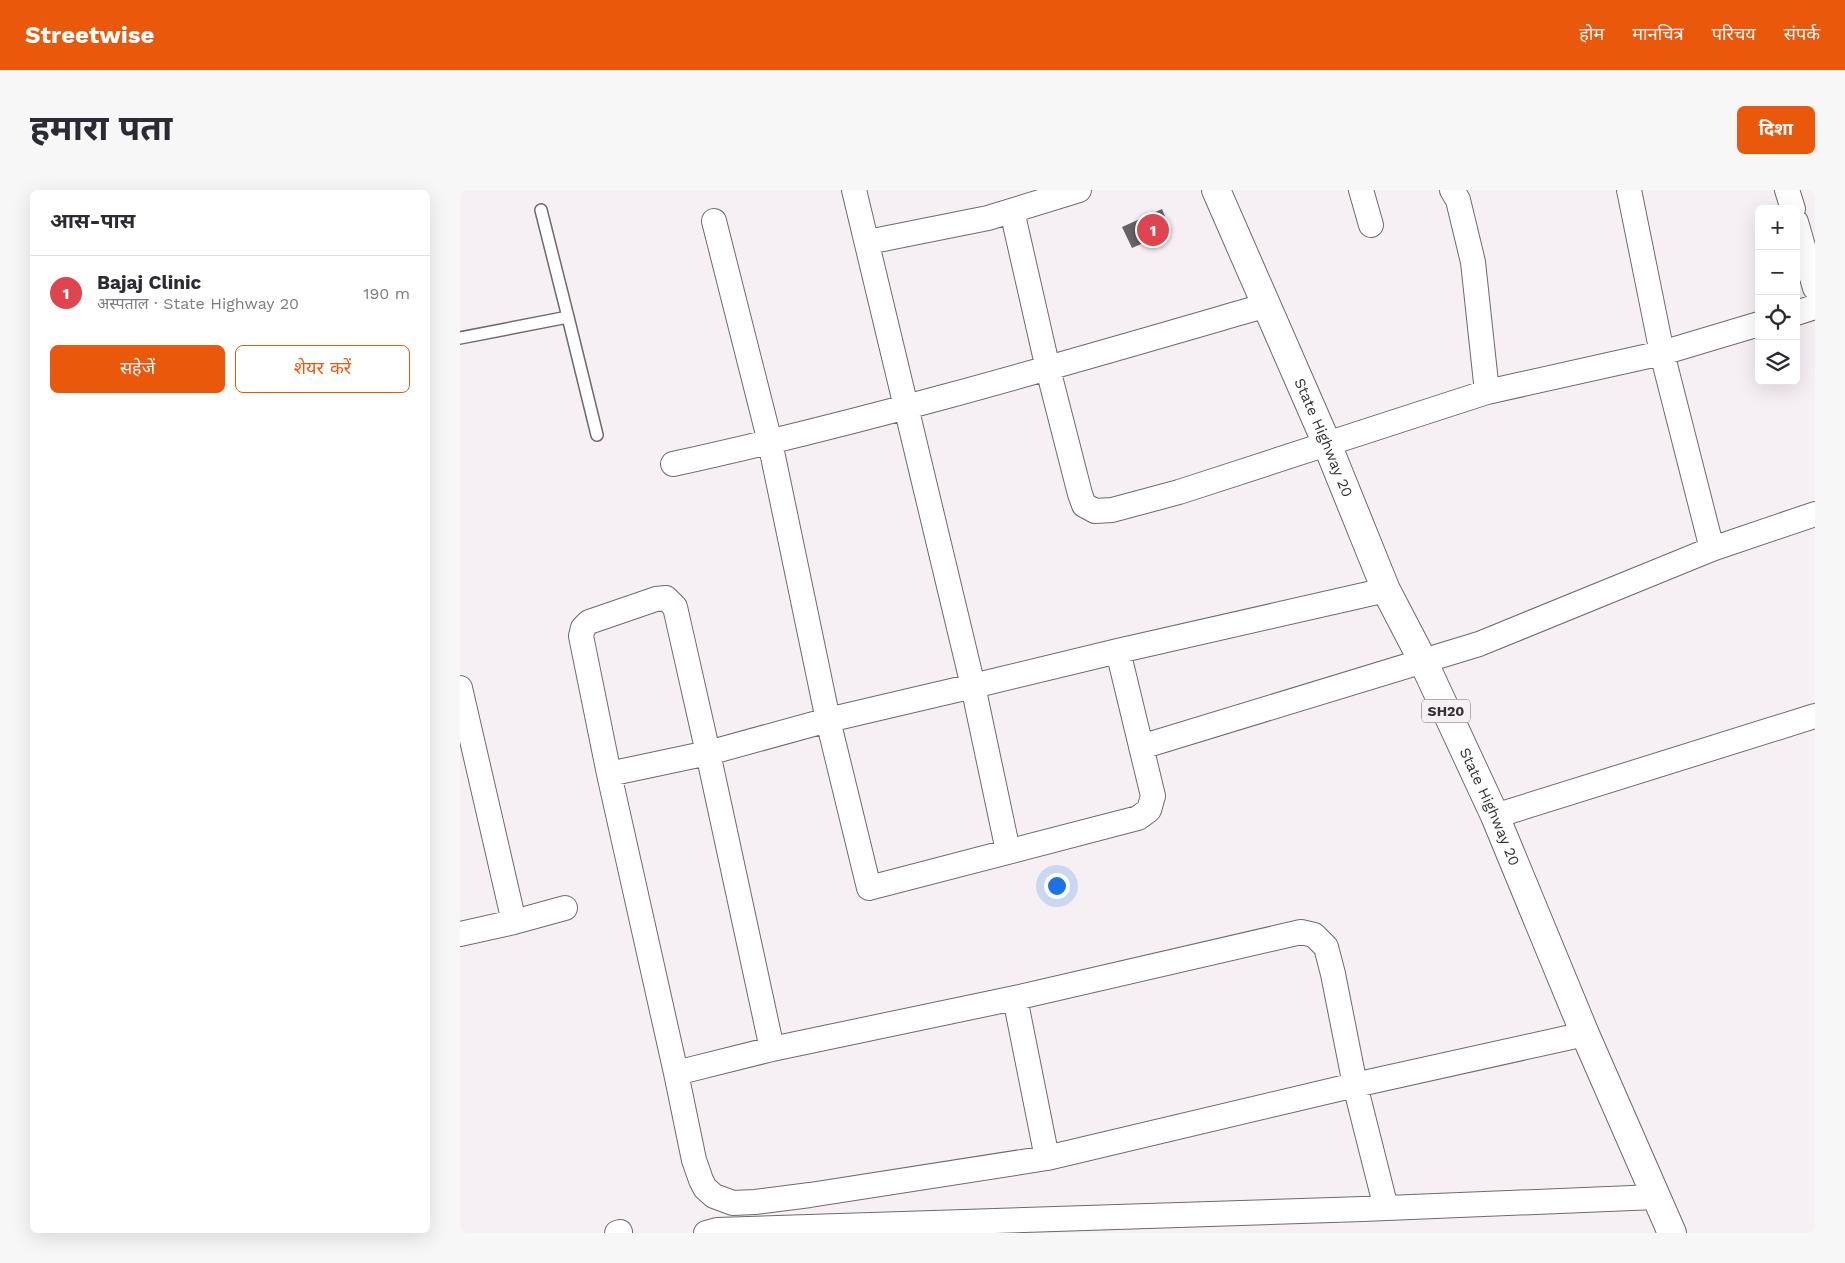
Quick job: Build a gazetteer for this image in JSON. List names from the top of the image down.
{
  "streets": {
    "main road": ["State Highway 20", "SH20"]
  },
  "page": {
    "header": "Streetwise",
    "nav": [
      "होम",
      "मानचित्र",
      "परिचय",
      "संपर्क"
    ],
    "buttons": [
      "दिशा",
      ["सहेजें", "शेयर करें"]
    ],
    "title": "हमारा पता",
    "heading": "आस-पास",
    "map_buttons": ["+", "−"],
    "pins": "1",
    "list": [
      {
        "mark": "1",
        "name": "Bajaj Clinic",
        "note": "अस्पताल · State Highway 20",
        "value": "190 m"
      }
    ]
  }
}
